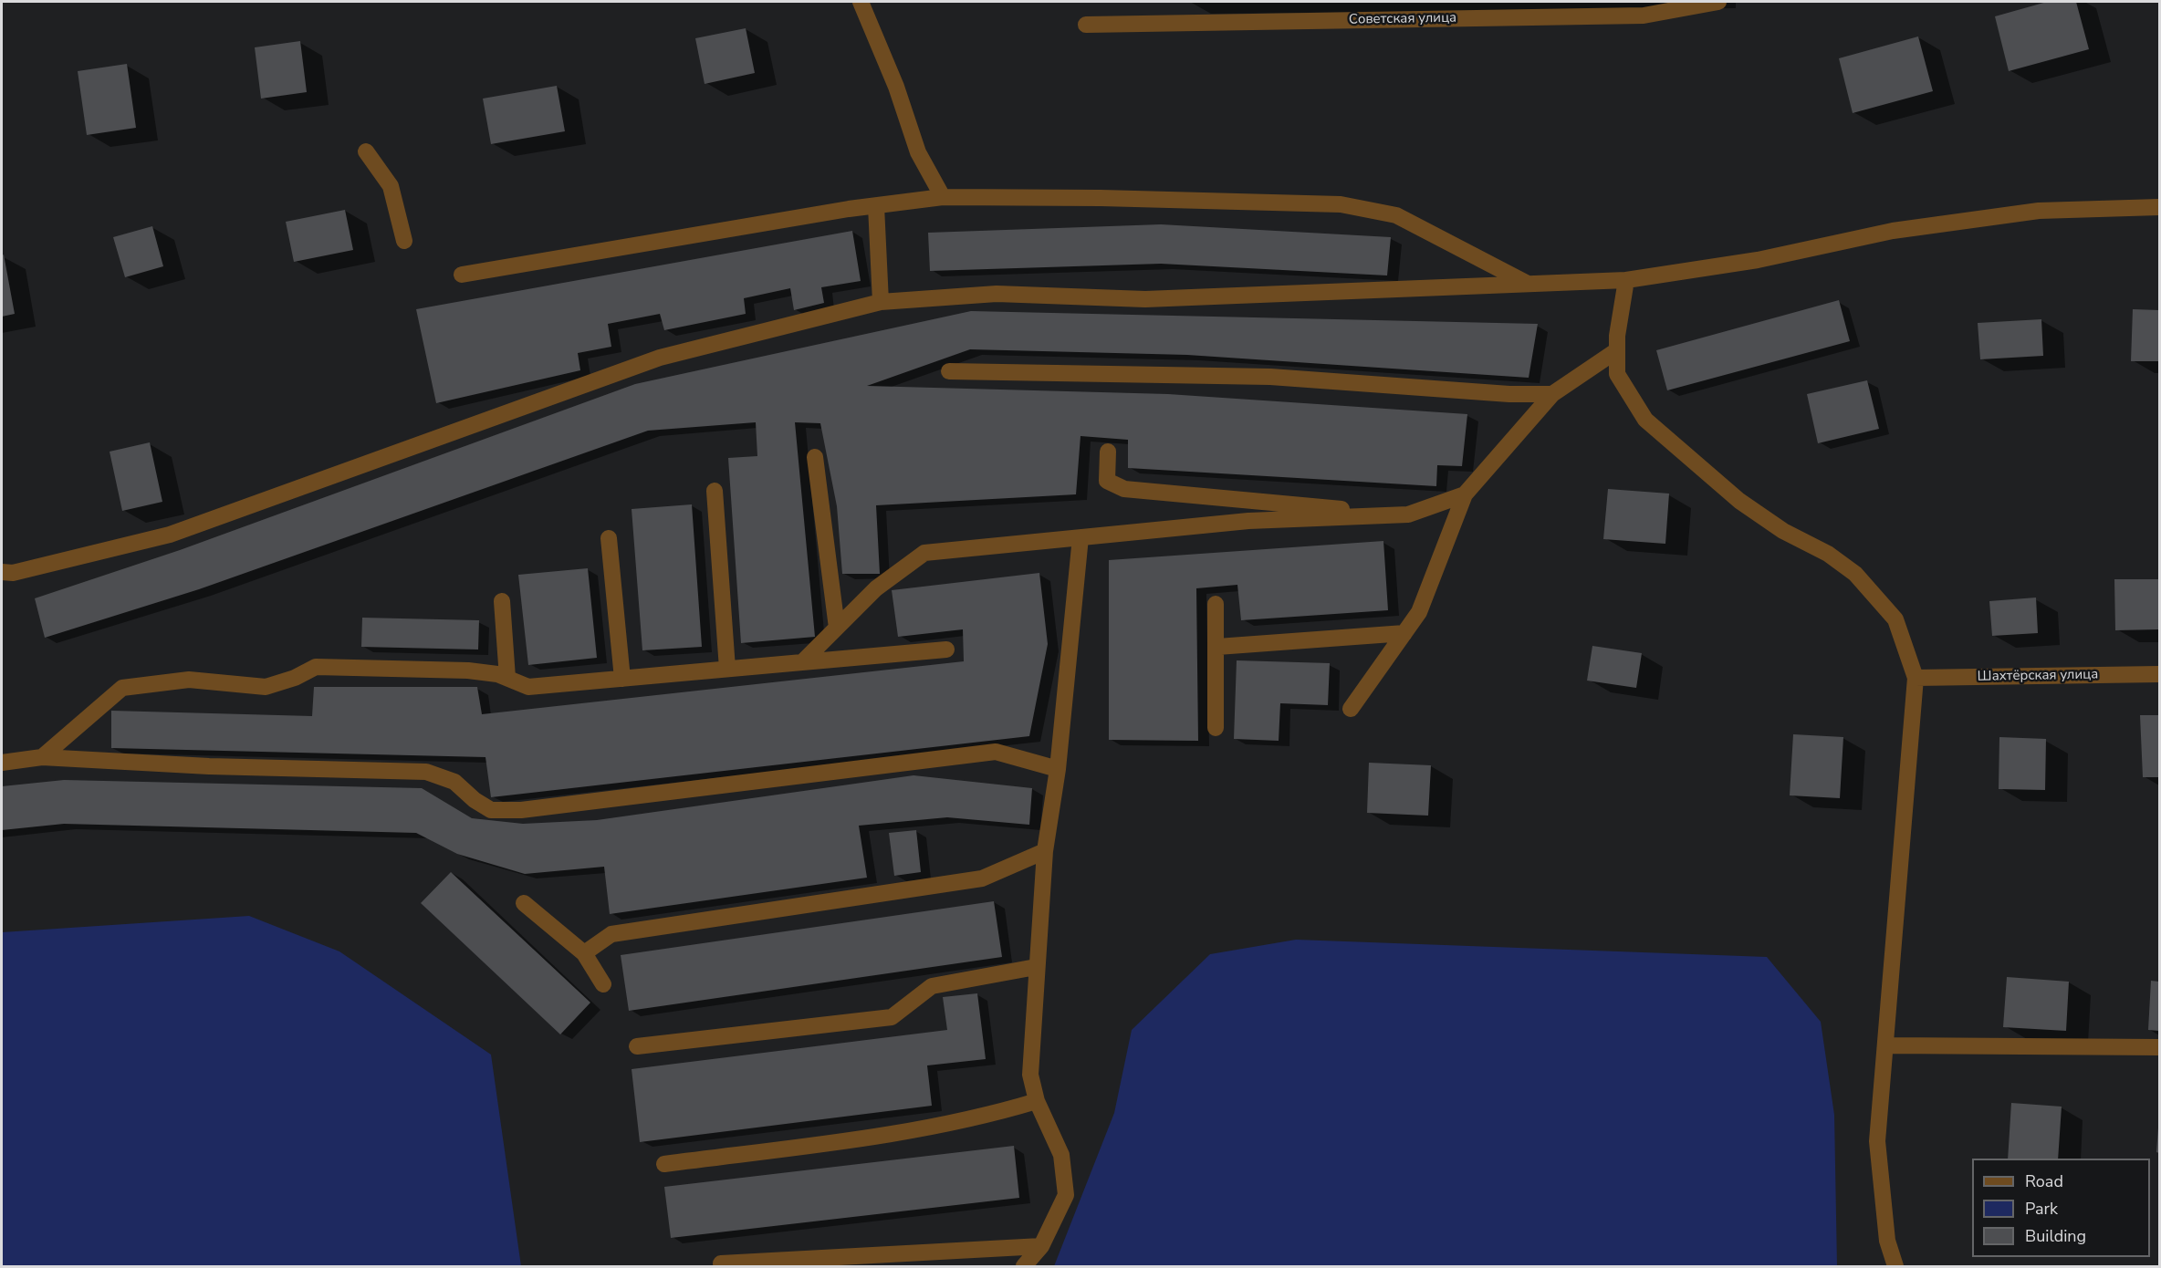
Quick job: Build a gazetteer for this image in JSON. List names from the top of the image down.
{
  "streets": {
    "street": ["Советская улица", "Шахтёрская улица"]
  },
  "legend": ["Road", "Park", "Building"]
}
